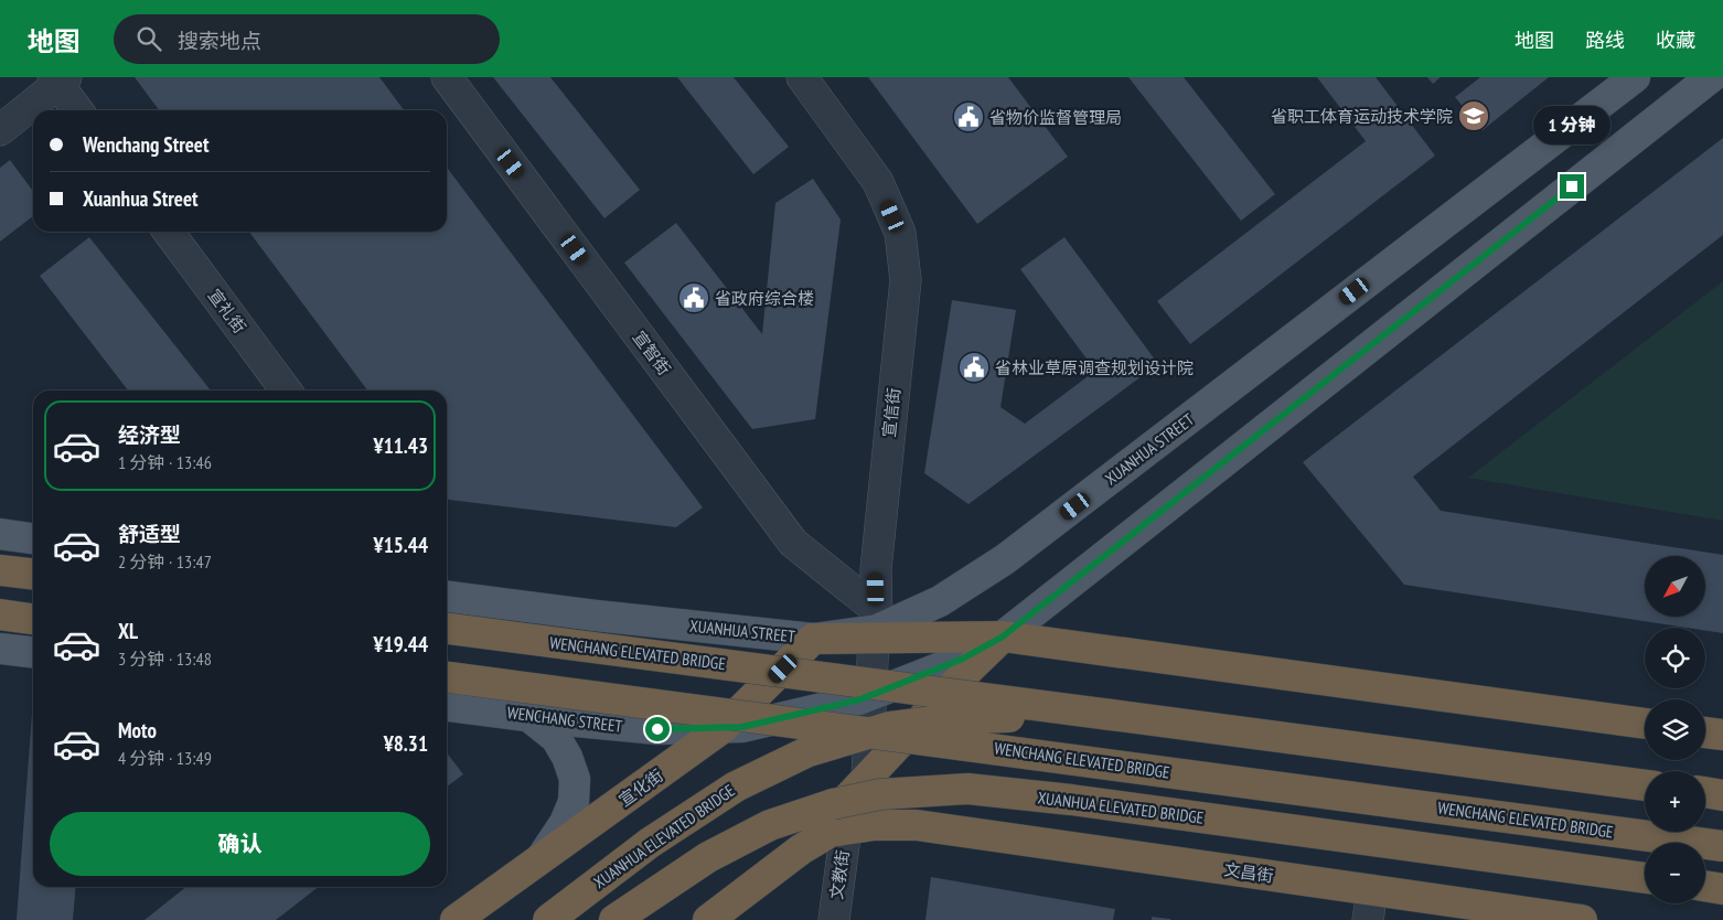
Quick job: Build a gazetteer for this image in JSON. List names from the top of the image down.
{
  "streets": {
    "highway": [
      "WENCHANG ELEVATED BRIDGE",
      "宣化街",
      "XUANHUA ELEVATED BRIDGE",
      "文昌街"
    ],
    "main road": ["XUANHUA STREET", "WENCHANG STREET"],
    "street": [
      "宣礼街",
      "宣智街",
      "宣信街",
      "文教街"
    ]
  },
  "crossings": [
    ["宣智街", "宣信街"],
    ["宣智街", "XUANHUA STREET"],
    ["宣信街", "XUANHUA STREET"],
    ["宣信街", "WENCHANG STREET"],
    ["XUANHUA STREET", "宣化街"],
    ["WENCHANG ELEVATED BRIDGE", "XUANHUA ELEVATED BRIDGE"],
    ["WENCHANG STREET", "宣化街"],
    ["文昌街", "文教街"]
  ],
  "places": {
    "school or university": ["省职工体育运动技术学院"],
    "public building": ["省物价监督管理局", "省政府综合楼", "省林业草原调查规划设计院"]
  },
  "north": "bottom left",
  "page": {
    "header": "地图",
    "search": "搜索地点",
    "nav": ["地图", "路线", "收藏"],
    "bubble": "1 分钟",
    "banner": ["Wenchang Street", "Xuanhua Street"],
    "list": [
      {
        "name": "经济型",
        "note": "1 分钟 · 13:46",
        "value": "¥11.43"
      },
      {
        "name": "舒适型",
        "note": "2 分钟 · 13:47",
        "value": "¥15.44"
      },
      {
        "name": "XL",
        "note": "3 分钟 · 13:48",
        "value": "¥19.44"
      },
      {
        "name": "Moto",
        "note": "4 分钟 · 13:49",
        "value": "¥8.31"
      }
    ],
    "map_buttons": ["+", "−"],
    "buttons": "确认"
  }
}
